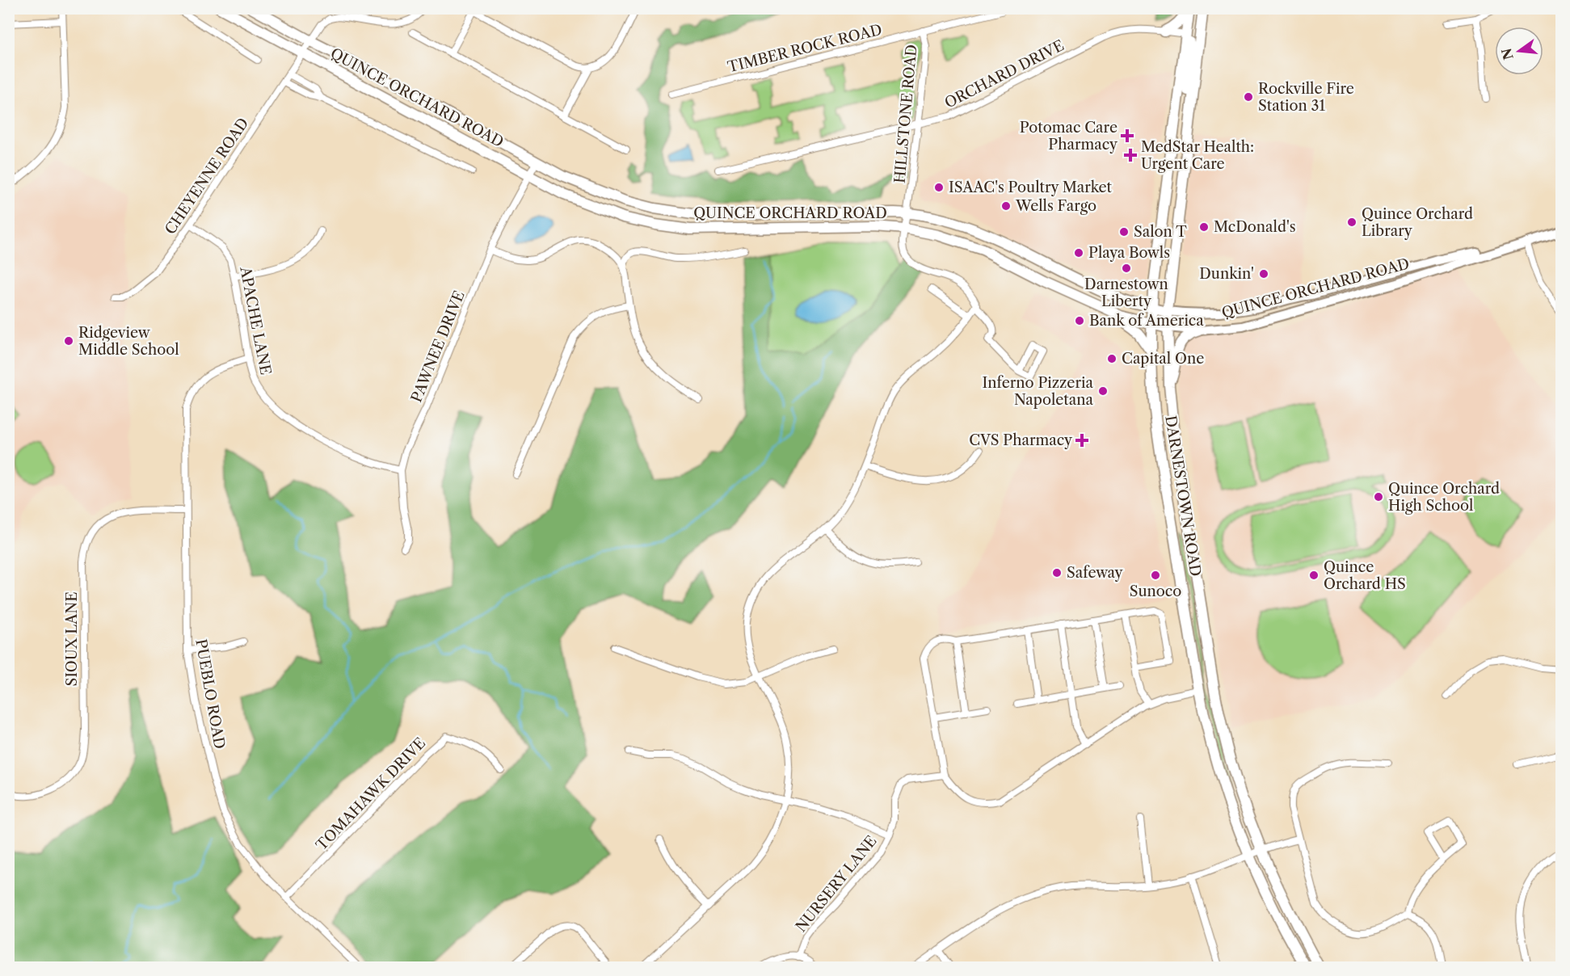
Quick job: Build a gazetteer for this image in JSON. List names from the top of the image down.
{
  "streets": {
    "main road": ["QUINCE ORCHARD ROAD", "DARNESTOWN ROAD"],
    "street": [
      "TIMBER ROCK ROAD",
      "ORCHARD DRIVE",
      "HILLSTONE ROAD",
      "CHEYENNE ROAD",
      "APACHE LANE",
      "PAWNEE DRIVE",
      "SIOUX LANE",
      "PUEBLO ROAD",
      "TOMAHAWK DRIVE",
      "NURSERY LANE"
    ]
  },
  "crossings": [
    ["TIMBER ROCK ROAD", "HILLSTONE ROAD"],
    ["ORCHARD DRIVE", "HILLSTONE ROAD"],
    ["ORCHARD DRIVE", "DARNESTOWN ROAD"],
    ["QUINCE ORCHARD ROAD", "HILLSTONE ROAD"],
    ["QUINCE ORCHARD ROAD", "CHEYENNE ROAD"],
    ["QUINCE ORCHARD ROAD", "PAWNEE DRIVE"],
    ["QUINCE ORCHARD ROAD", "DARNESTOWN ROAD"],
    ["CHEYENNE ROAD", "APACHE LANE"],
    ["APACHE LANE", "PAWNEE DRIVE"],
    ["APACHE LANE", "PUEBLO ROAD"],
    ["SIOUX LANE", "PUEBLO ROAD"],
    ["PUEBLO ROAD", "TOMAHAWK DRIVE"]
  ],
  "places": {
    "other": [
      "Rockville Fire Station 31",
      "ISAAC's Poultry Market",
      "Wells Fargo",
      "Quince Orchard Library",
      "McDonald's",
      "Salon T",
      "Playa Bowls",
      "Darnestown Liberty",
      "Dunkin'",
      "Bank of America",
      "Ridgeview Middle School",
      "Capital One",
      "Inferno Pizzeria Napoletana",
      "Quince Orchard High School",
      "Safeway",
      "Sunoco",
      "Quince Orchard HS"
    ],
    "health": ["Potomac Care Pharmacy", "MedStar Health: Urgent Care", "CVS Pharmacy"]
  },
  "north": "left"
}
